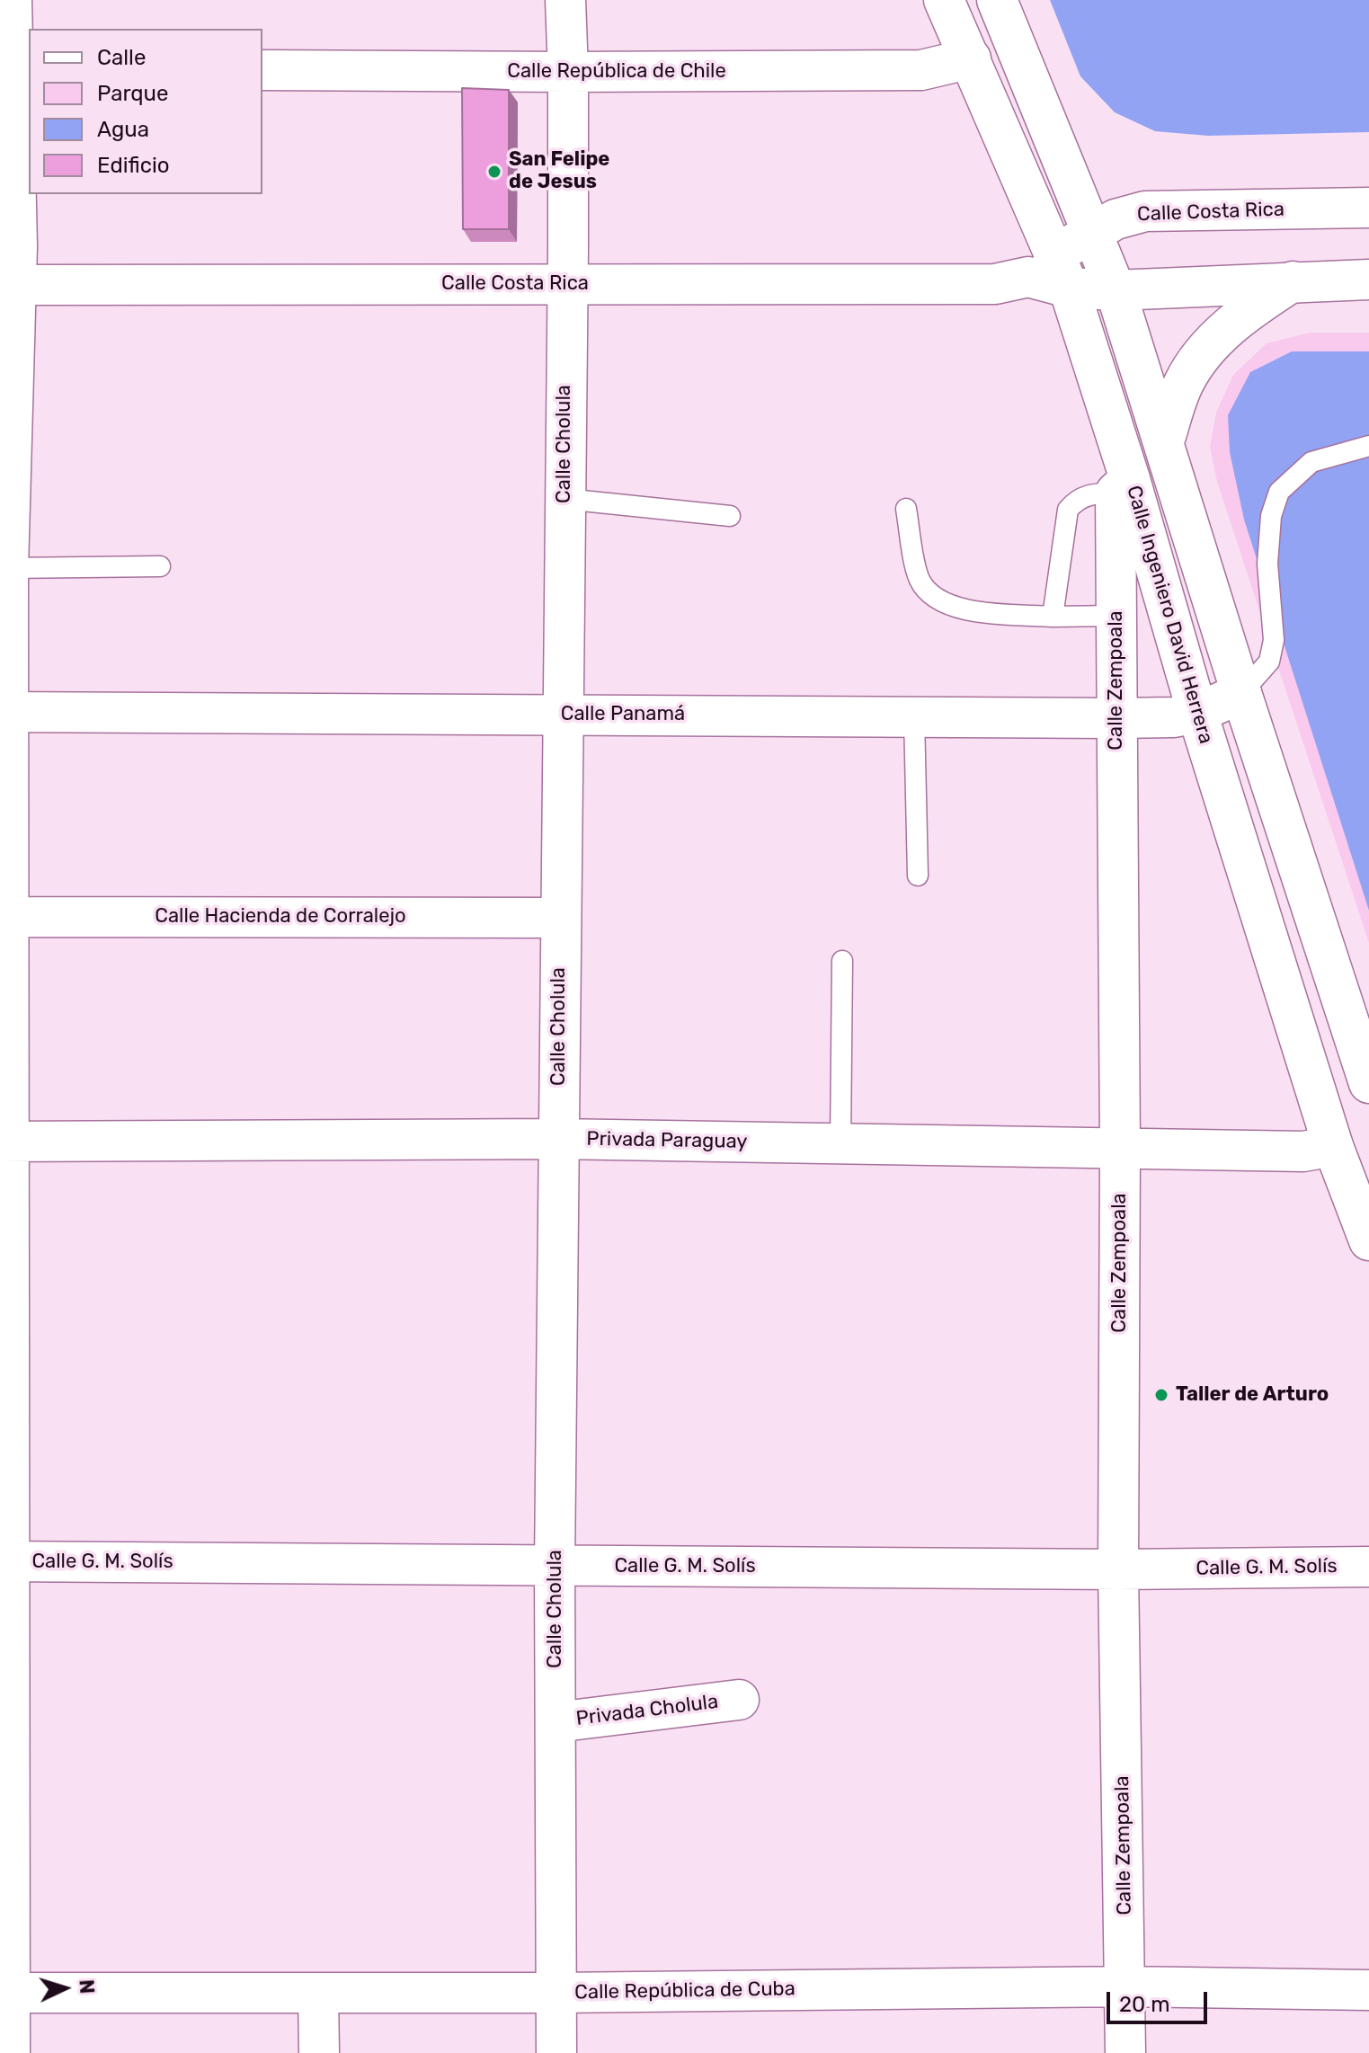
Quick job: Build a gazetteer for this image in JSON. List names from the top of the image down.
{
  "streets": {
    "street": [
      "Calle República de Chile",
      "Calle Costa Rica",
      "Calle Cholula",
      "Calle Ingeniero David Herrera",
      "Calle Zempoala",
      "Calle Panamá",
      "Calle Hacienda de Corralejo",
      "Privada Paraguay",
      "Calle G. M. Solís",
      "Privada Cholula",
      "Calle República de Cuba"
    ]
  },
  "crossings": [
    ["Calle República de Chile", "Calle Cholula"],
    ["Calle República de Chile", "Calle Ingeniero David Herrera"],
    ["Calle Costa Rica", "Calle Cholula"],
    ["Calle Costa Rica", "Calle Ingeniero David Herrera"],
    ["Calle Cholula", "Calle Panamá"],
    ["Calle Cholula", "Calle Hacienda de Corralejo"],
    ["Calle Cholula", "Privada Paraguay"],
    ["Calle Cholula", "Calle G. M. Solís"],
    ["Calle Cholula", "Privada Cholula"],
    ["Calle Cholula", "Calle República de Cuba"],
    ["Calle Ingeniero David Herrera", "Calle Zempoala"],
    ["Calle Ingeniero David Herrera", "Calle Panamá"],
    ["Calle Ingeniero David Herrera", "Privada Paraguay"],
    ["Calle Zempoala", "Calle Panamá"],
    ["Calle Zempoala", "Privada Paraguay"],
    ["Calle Zempoala", "Calle G. M. Solís"],
    ["Calle Zempoala", "Calle República de Cuba"]
  ],
  "places": ["San Felipe de Jesus", "Taller de Arturo"],
  "legend": [
    "Calle",
    "Parque",
    "Agua",
    "Edificio"
  ],
  "scale_bar": "20 m",
  "north": "right"
}
